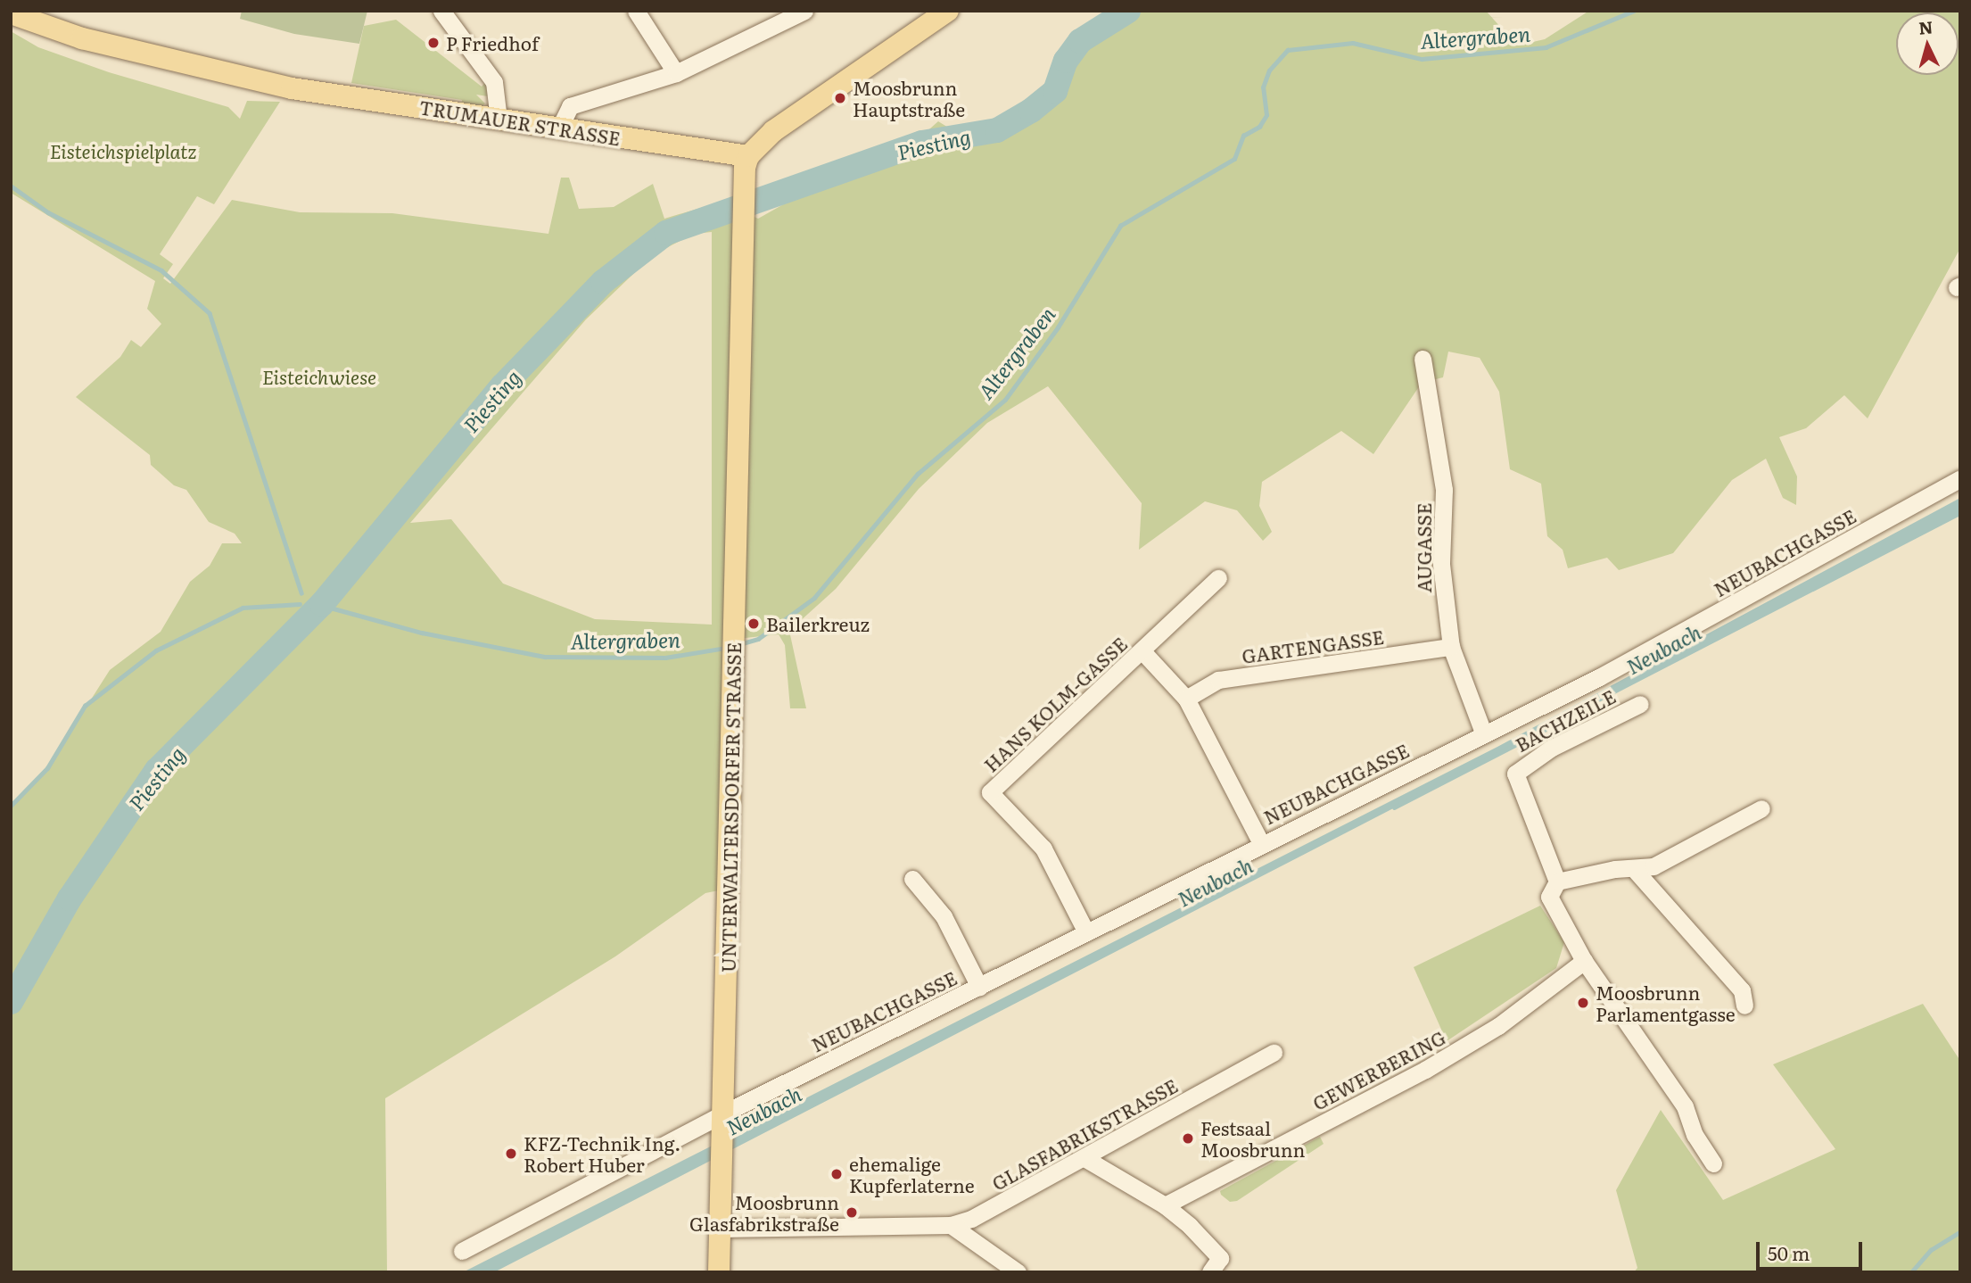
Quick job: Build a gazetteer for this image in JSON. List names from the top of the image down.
{
  "streets": {
    "main road": ["TRUMAUER STRASSE", "UNTERWALTERSDORFER STRASSE"],
    "street": [
      "AUGASSE",
      "NEUBACHGASSE",
      "GARTENGASSE",
      "HANS KOLM-GASSE",
      "BACHZEILE",
      "GEWERBERING",
      "GLASFABRIKSTRASSE"
    ]
  },
  "crossings": [
    ["TRUMAUER STRASSE", "UNTERWALTERSDORFER STRASSE"],
    ["AUGASSE", "NEUBACHGASSE"],
    ["AUGASSE", "GARTENGASSE"],
    ["NEUBACHGASSE", "HANS KOLM-GASSE"],
    ["NEUBACHGASSE", "UNTERWALTERSDORFER STRASSE"],
    ["UNTERWALTERSDORFER STRASSE", "GLASFABRIKSTRASSE"]
  ],
  "water": ["Altergraben", "Piesting", "Neubach"],
  "parks": ["Eisteichspielplatz", "Eisteichwiese"],
  "places": [
    "P Friedhof",
    "Moosbrunn Hauptstraße",
    "Bailerkreuz",
    "Moosbrunn Parlamentgasse",
    "Festsaal Moosbrunn",
    "KFZ-Technik Ing. Robert Huber",
    "ehemalige Kupferlaterne",
    "Moosbrunn Glasfabrikstraße"
  ],
  "scale_bar": "50 m",
  "north": "top"
}
